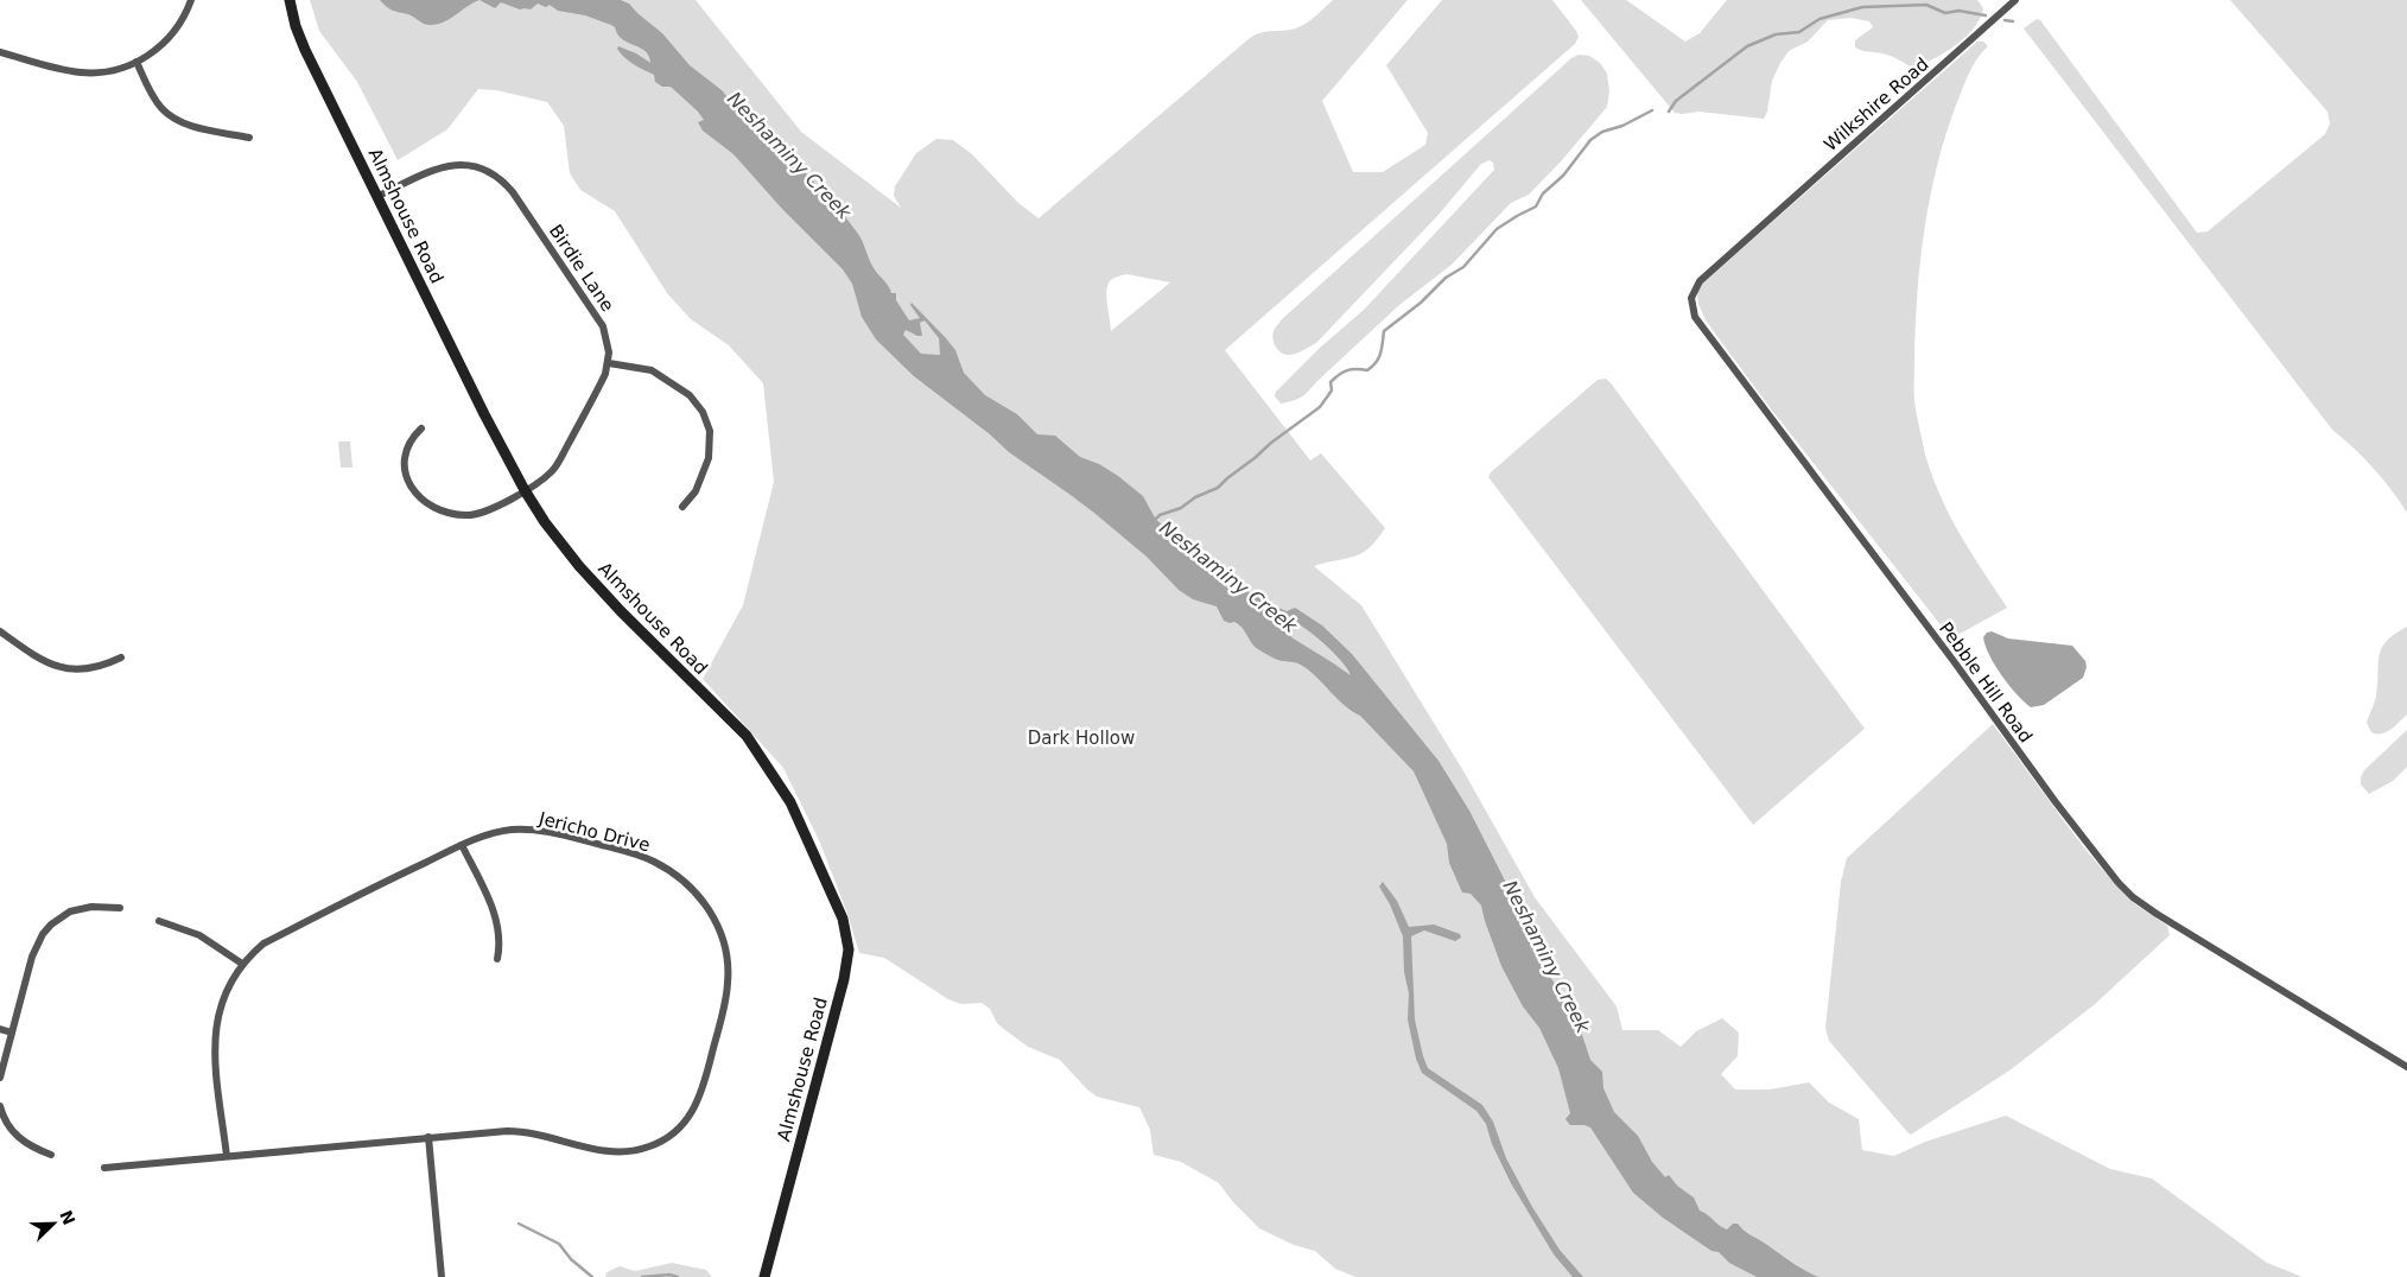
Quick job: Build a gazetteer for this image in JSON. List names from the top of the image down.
{
  "streets": {
    "main road": ["Almshouse Road"],
    "street": [
      "Wilkshire Road",
      "Birdie Lane",
      "Pebble Hill Road",
      "Jericho Drive"
    ]
  },
  "crossings": [
    ["Wilkshire Road", "Pebble Hill Road"],
    ["Almshouse Road", "Birdie Lane"]
  ],
  "water": ["Neshaminy Creek"],
  "parks": ["Dark Hollow"],
  "north": "top right"
}
